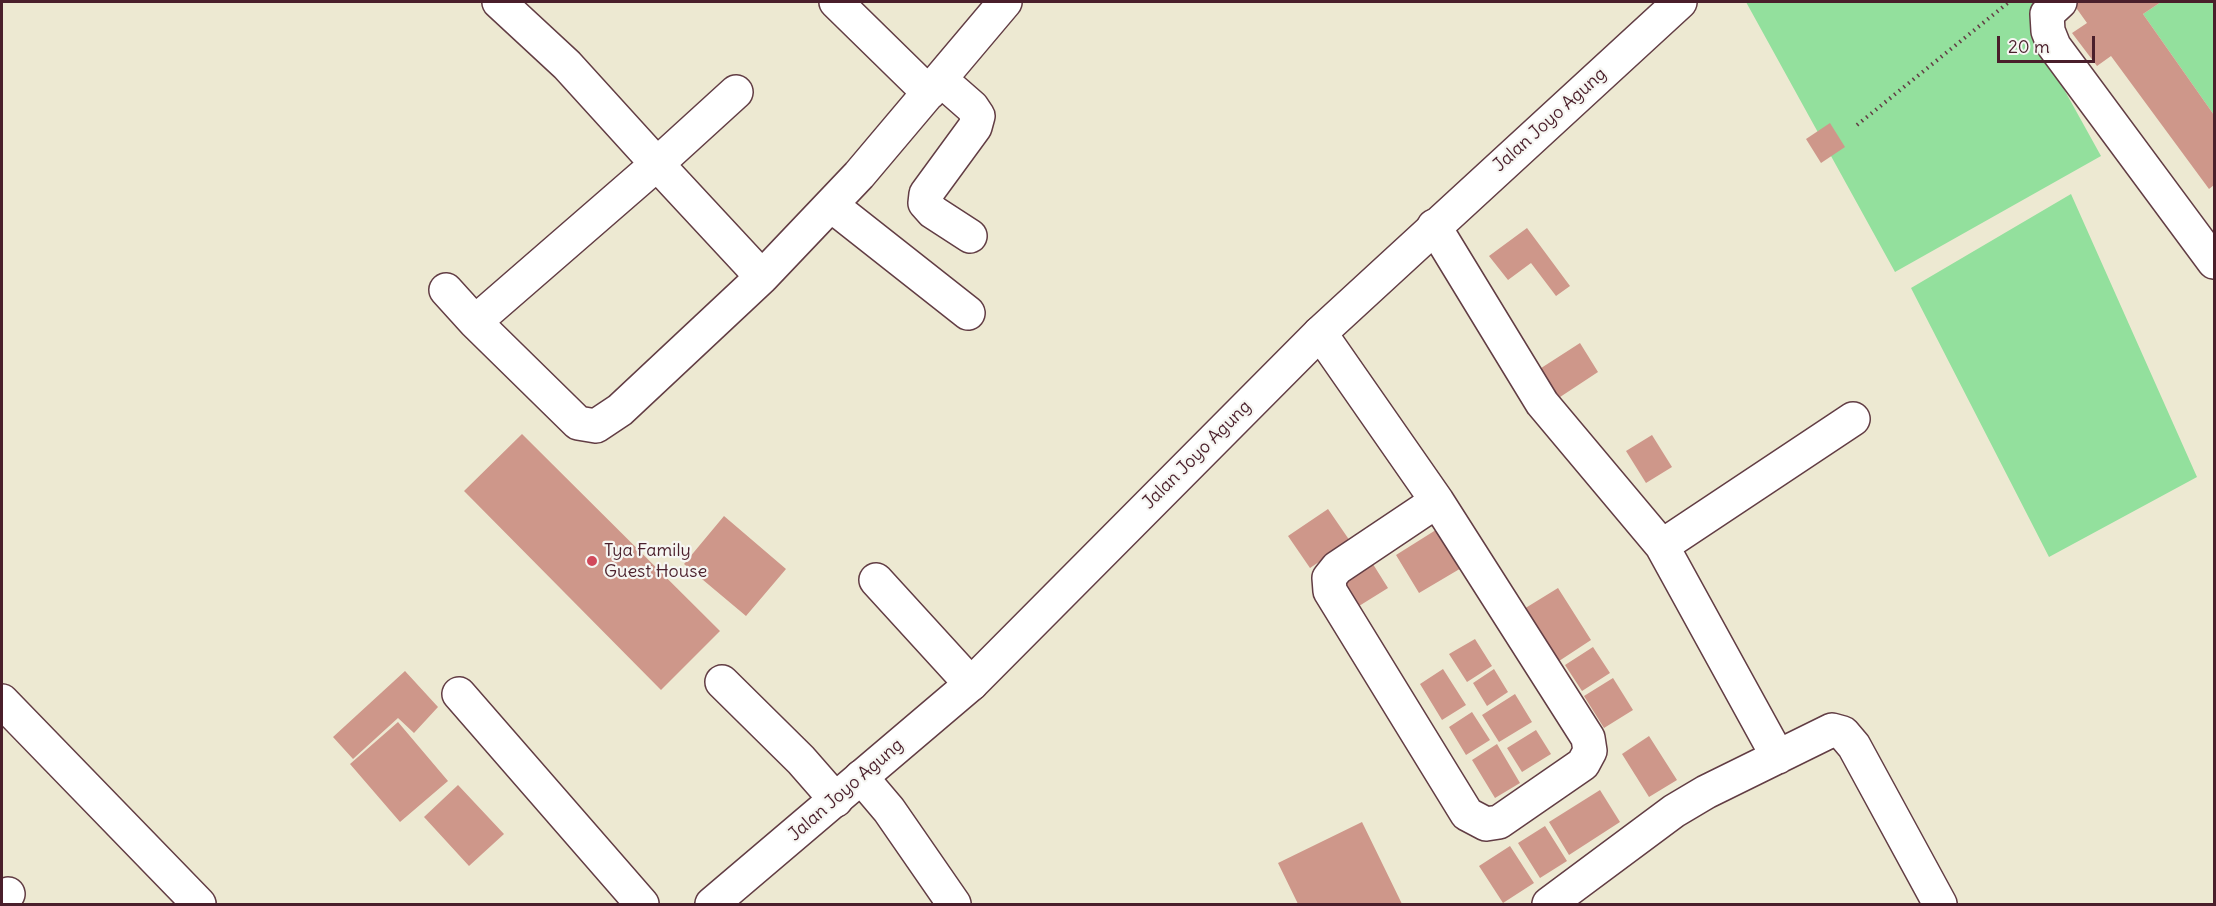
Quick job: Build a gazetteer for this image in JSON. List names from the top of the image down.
{
  "streets": {
    "street": ["Jalan Joyo Agung"]
  },
  "places": ["Tya Family Guest House"],
  "scale_bar": "20 m"
}
